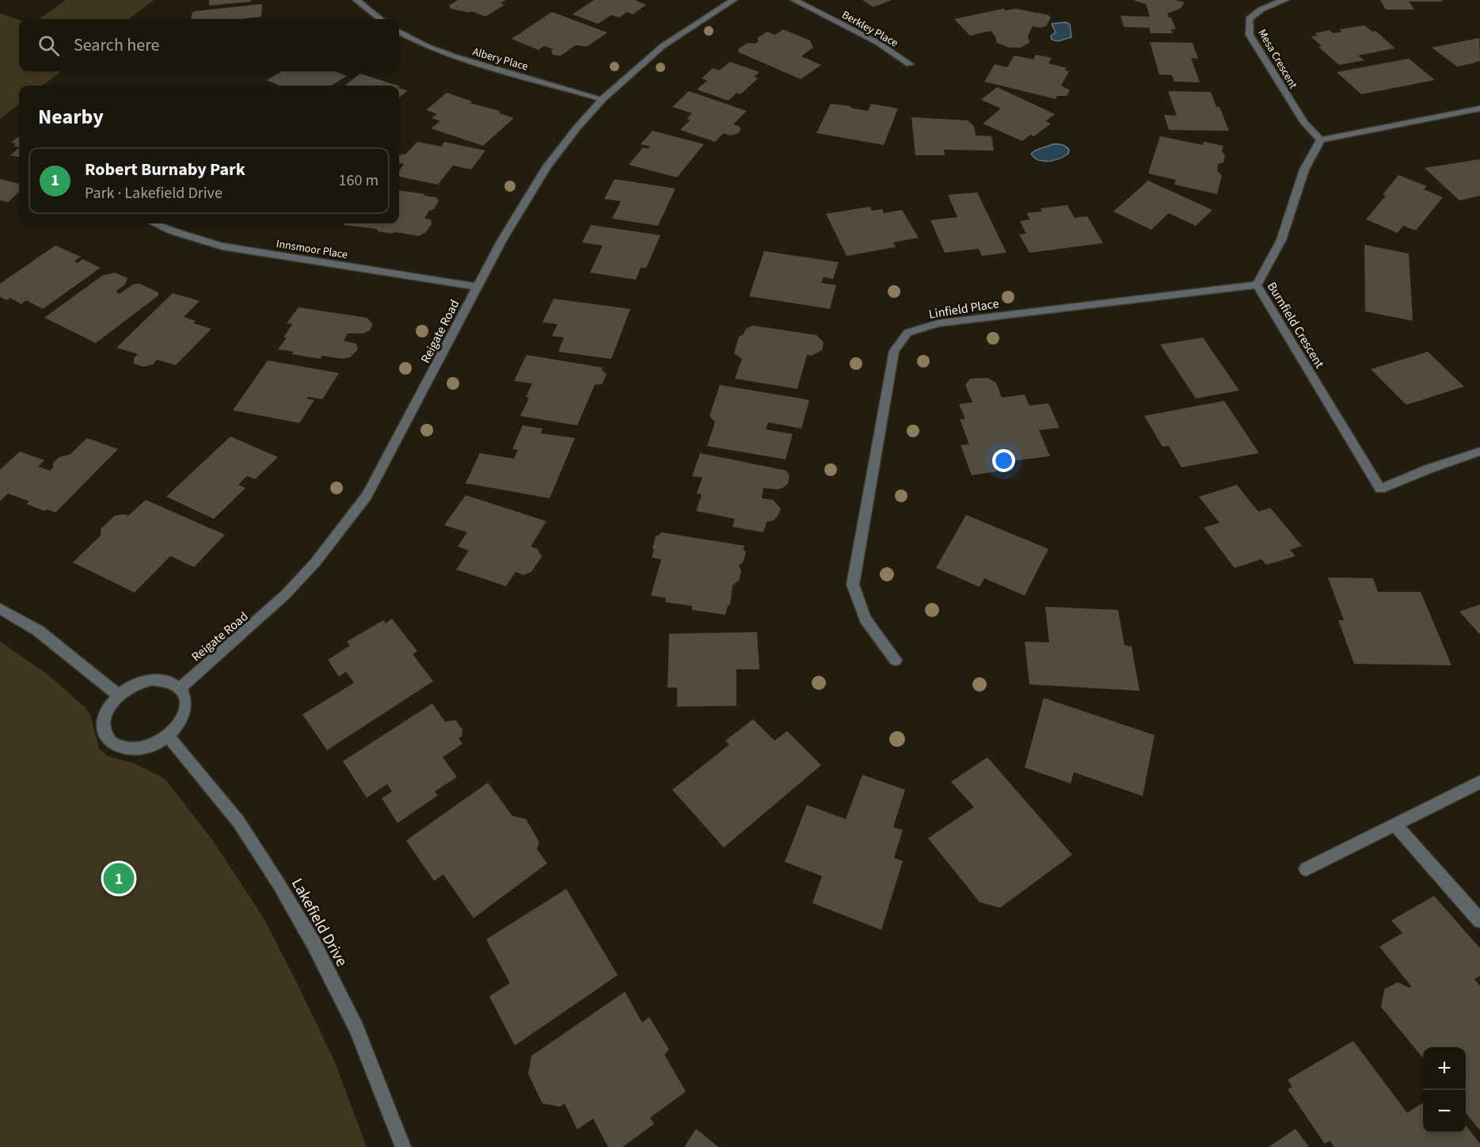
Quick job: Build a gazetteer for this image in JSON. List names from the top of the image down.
{
  "streets": {
    "street": [
      "Berkley Place",
      "Albery Place",
      "Mesa Crescent",
      "Innsmoor Place",
      "Linfield Place",
      "Burnfield Crescent",
      "Reigate Road",
      "Lakefield Drive"
    ]
  },
  "crossings": [
    ["Albery Place", "Reigate Road"],
    ["Mesa Crescent", "Burnfield Crescent"],
    ["Innsmoor Place", "Reigate Road"],
    ["Linfield Place", "Burnfield Crescent"],
    ["Reigate Road", "Lakefield Drive"]
  ],
  "page": {
    "search": "Search here",
    "heading": "Nearby",
    "list": [
      {
        "mark": "1",
        "name": "Robert Burnaby Park",
        "note": "Park · Lakefield Drive",
        "value": "160 m"
      }
    ],
    "pins": "1",
    "map_buttons": ["+", "−"]
  }
}
